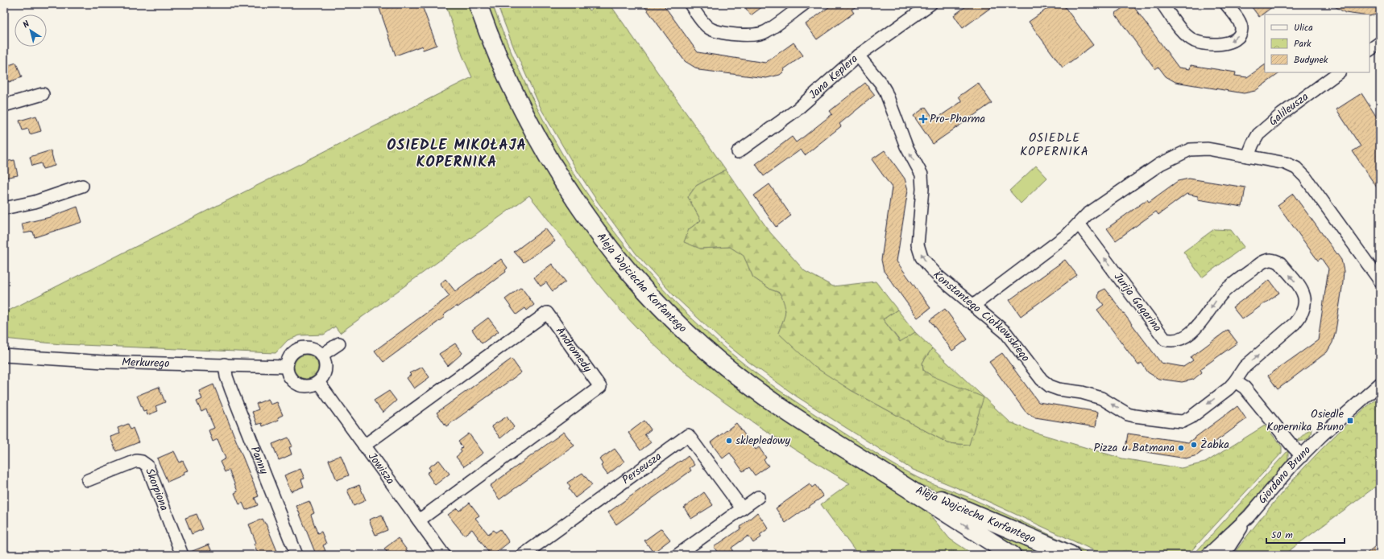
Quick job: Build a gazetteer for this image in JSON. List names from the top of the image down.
{
  "streets": {
    "main road": ["Aleja Wojciecha Korfantego"],
    "street": [
      "Jana Keplera",
      "Galileusza",
      "Jurija Gagarina",
      "Konstantego Ciołkowskiego",
      "Andromedy",
      "Merkurego",
      "Panny",
      "Perseusza",
      "Jowisza",
      "Giordano Bruno",
      "Skorpiona"
    ]
  },
  "crossings": [
    ["Jana Keplera", "Konstantego Ciołkowskiego"],
    ["Jurija Gagarina", "Konstantego Ciołkowskiego"],
    ["Andromedy", "Jowisza"],
    ["Merkurego", "Panny"],
    ["Merkurego", "Jowisza"]
  ],
  "one_way": ["Konstantego Ciołkowskiego"],
  "districts": ["OSIEDLE KOPERNIKA", "OSIEDLE MIKOŁAJA KOPERNIKA"],
  "places": {
    "health": ["Pro-Pharma"],
    "transit": ["Osiedle Kopernika Bruno"],
    "other": ["sklepledowy", "Żabka", "Pizza u Batmana"]
  },
  "legend": ["Ulica", "Park", "Budynek"],
  "scale_bar": "50 m",
  "north": "top left"
}
